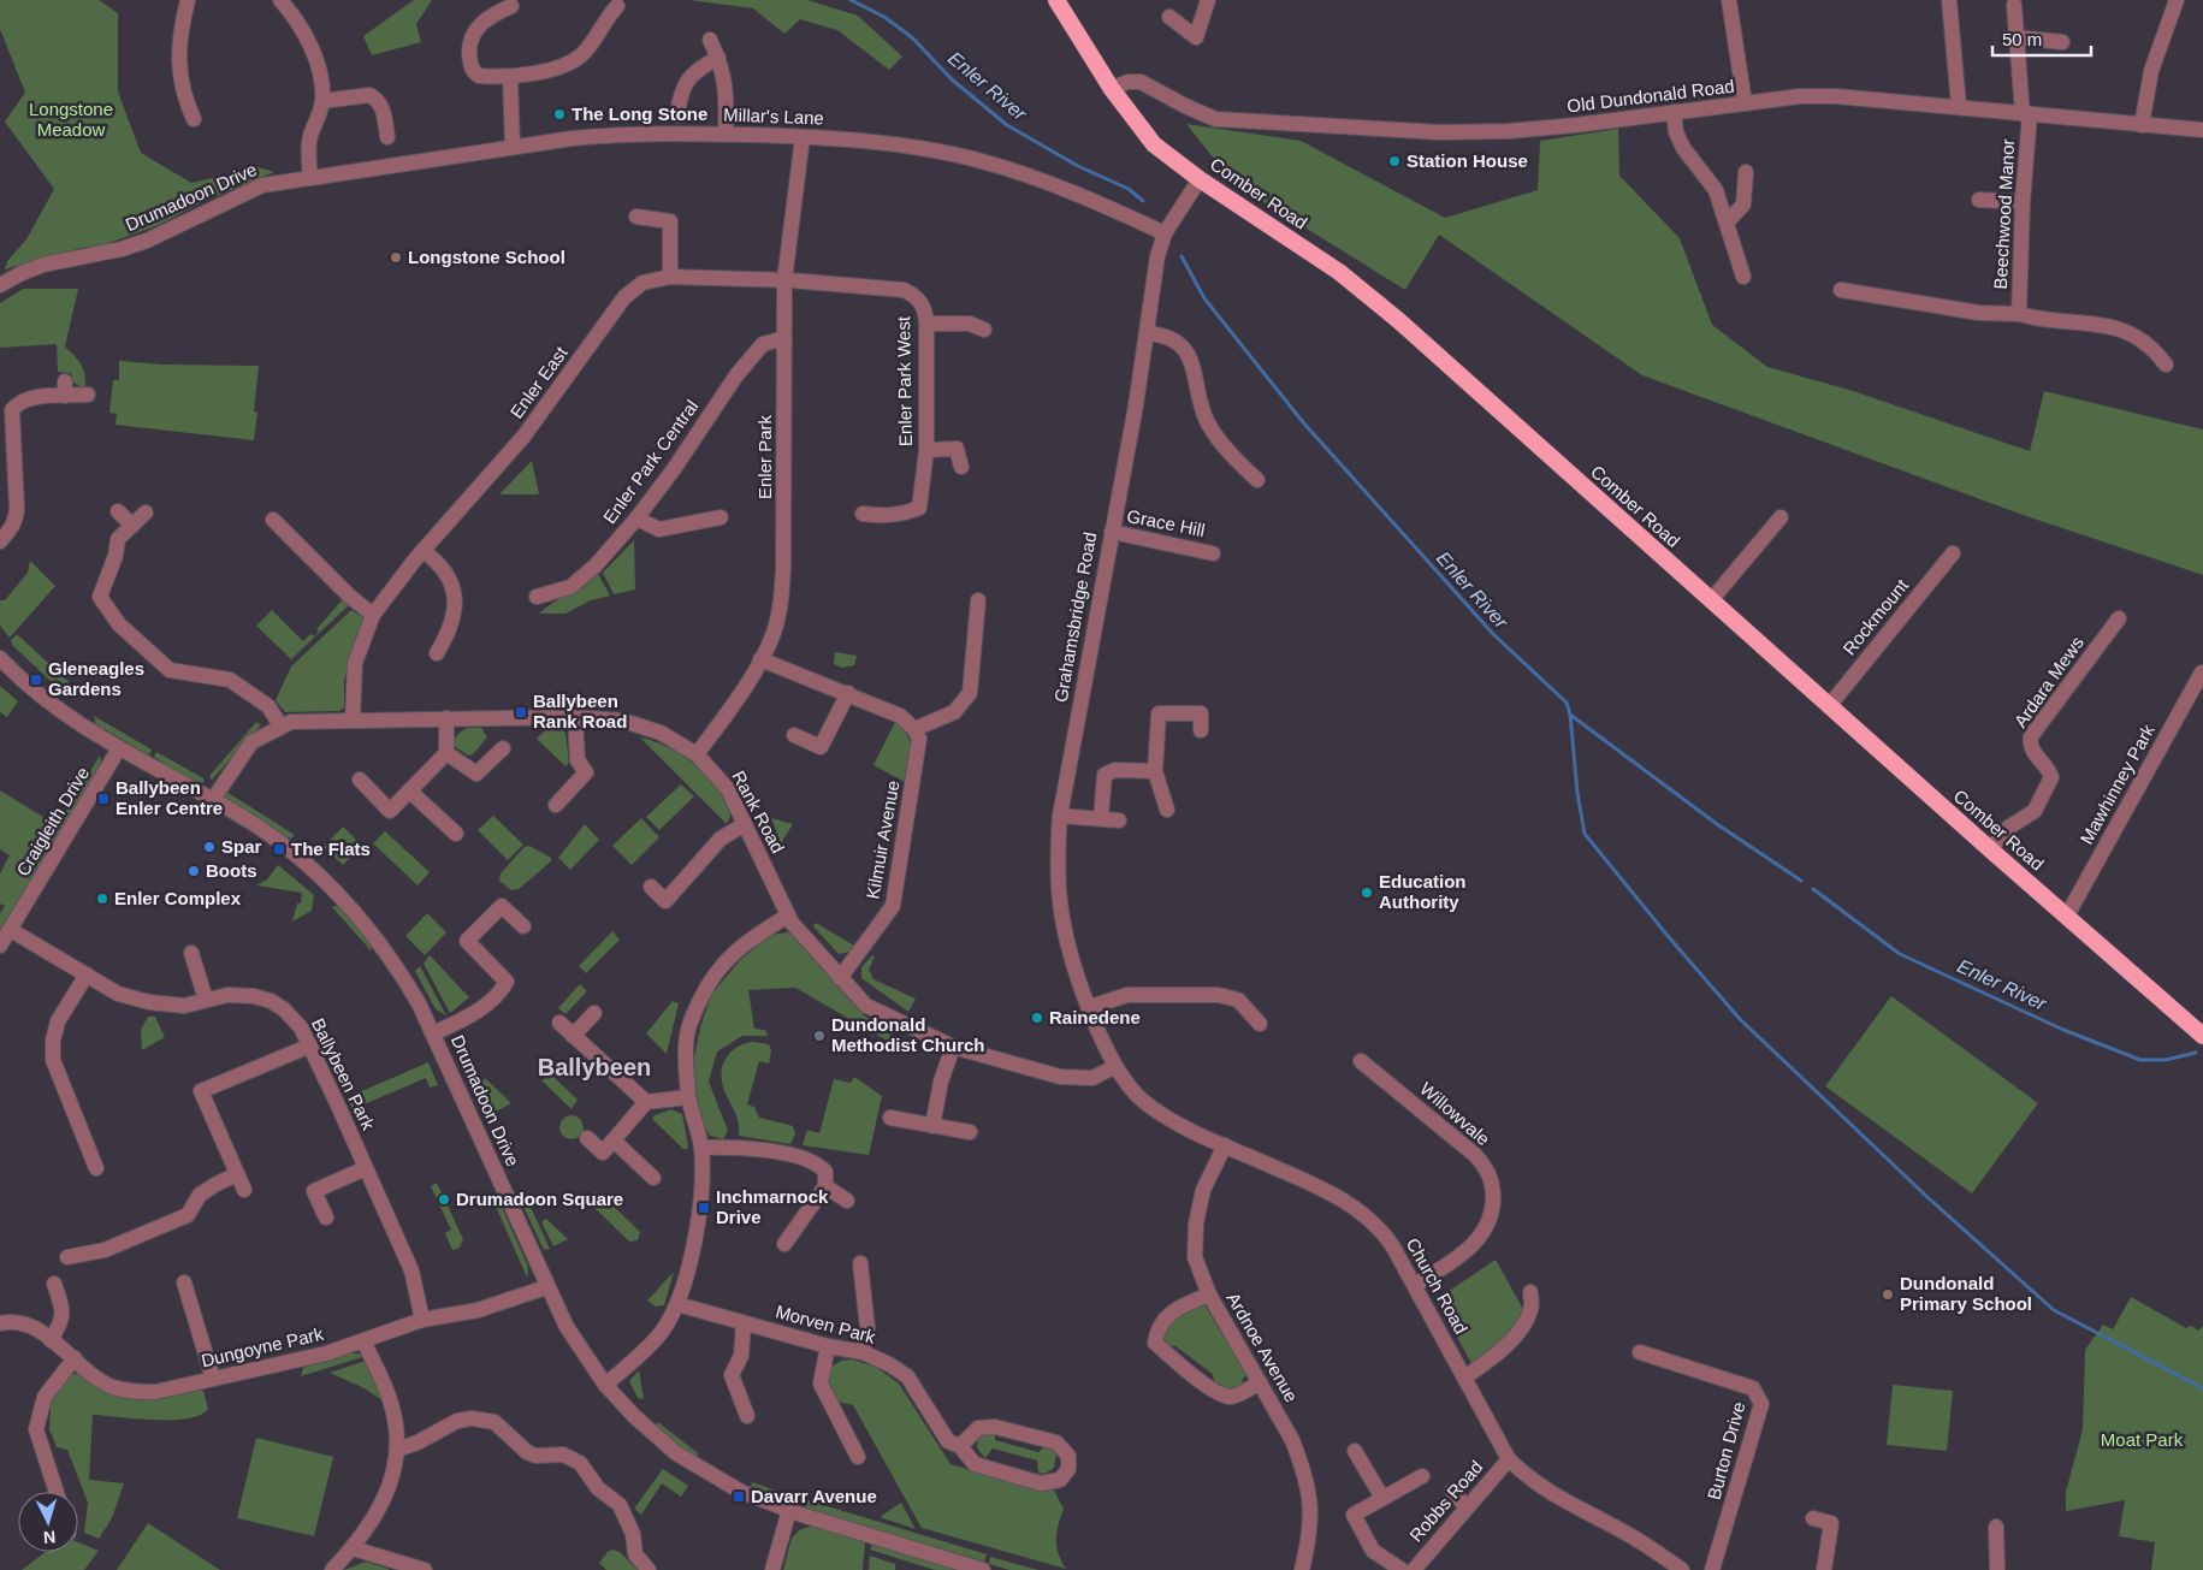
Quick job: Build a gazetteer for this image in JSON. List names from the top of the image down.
{
  "streets": {
    "highway": ["Comber Road"],
    "street": [
      "Old Dundonald Road",
      "Millar's Lane",
      "Drumadoon Drive",
      "Beechwood Manor",
      "Enler Park West",
      "Enler East",
      "Enler Park",
      "Enler Park Central",
      "Grace Hill",
      "Grahamsbridge Road",
      "Rockmount",
      "Ardara Mews",
      "Mawhinney Park",
      "Rank Road",
      "Craigleith Drive",
      "Kilmuir Avenue",
      "Ballybeen Park",
      "Willowvale",
      "Church Road",
      "Morven Park",
      "Dungoyne Park",
      "Ardnoe Avenue",
      "Burton Drive",
      "Robbs Road"
    ]
  },
  "crossings": [
    ["Old Dundonald Road", "Comber Road"],
    ["Old Dundonald Road", "Beechwood Manor"],
    ["Millar's Lane", "Drumadoon Drive"],
    ["Millar's Lane", "Enler Park"],
    ["Millar's Lane", "Grahamsbridge Road"],
    ["Comber Road", "Grahamsbridge Road"],
    ["Comber Road", "Rockmount"],
    ["Comber Road", "Ardara Mews"],
    ["Comber Road", "Mawhinney Park"],
    ["Drumadoon Drive", "Rank Road"],
    ["Drumadoon Drive", "Craigleith Drive"],
    ["Drumadoon Drive", "Dungoyne Park"],
    ["Enler Park West", "Enler East"],
    ["Enler Park West", "Enler Park"],
    ["Enler East", "Enler Park"],
    ["Enler East", "Rank Road"],
    ["Enler Park", "Enler Park Central"],
    ["Enler Park", "Rank Road"],
    ["Grace Hill", "Grahamsbridge Road"],
    ["Grahamsbridge Road", "Rank Road"],
    ["Grahamsbridge Road", "Church Road"],
    ["Rank Road", "Kilmuir Avenue"],
    ["Rank Road", "Church Road"],
    ["Craigleith Drive", "Ballybeen Park"],
    ["Ballybeen Park", "Dungoyne Park"],
    ["Willowvale", "Church Road"],
    ["Church Road", "Ardnoe Avenue"],
    ["Church Road", "Robbs Road"]
  ],
  "districts": ["Ballybeen"],
  "water": ["Enler River"],
  "parks": ["Longstone Meadow", "Moat Park"],
  "places": {
    "other": [
      "The Long Stone",
      "Station House",
      "Longstone School",
      "Spar",
      "Boots",
      "Education Authority",
      "Enler Complex",
      "Rainedene",
      "Dundonald Methodist Church",
      "Drumadoon Square",
      "Dundonald Primary School"
    ],
    "transit": [
      "Gleneagles Gardens",
      "Ballybeen Rank Road",
      "Ballybeen Enler Centre",
      "The Flats",
      "Inchmarnock Drive",
      "Davarr Avenue"
    ]
  },
  "scale_bar": "50 m",
  "north": "bottom"
}
